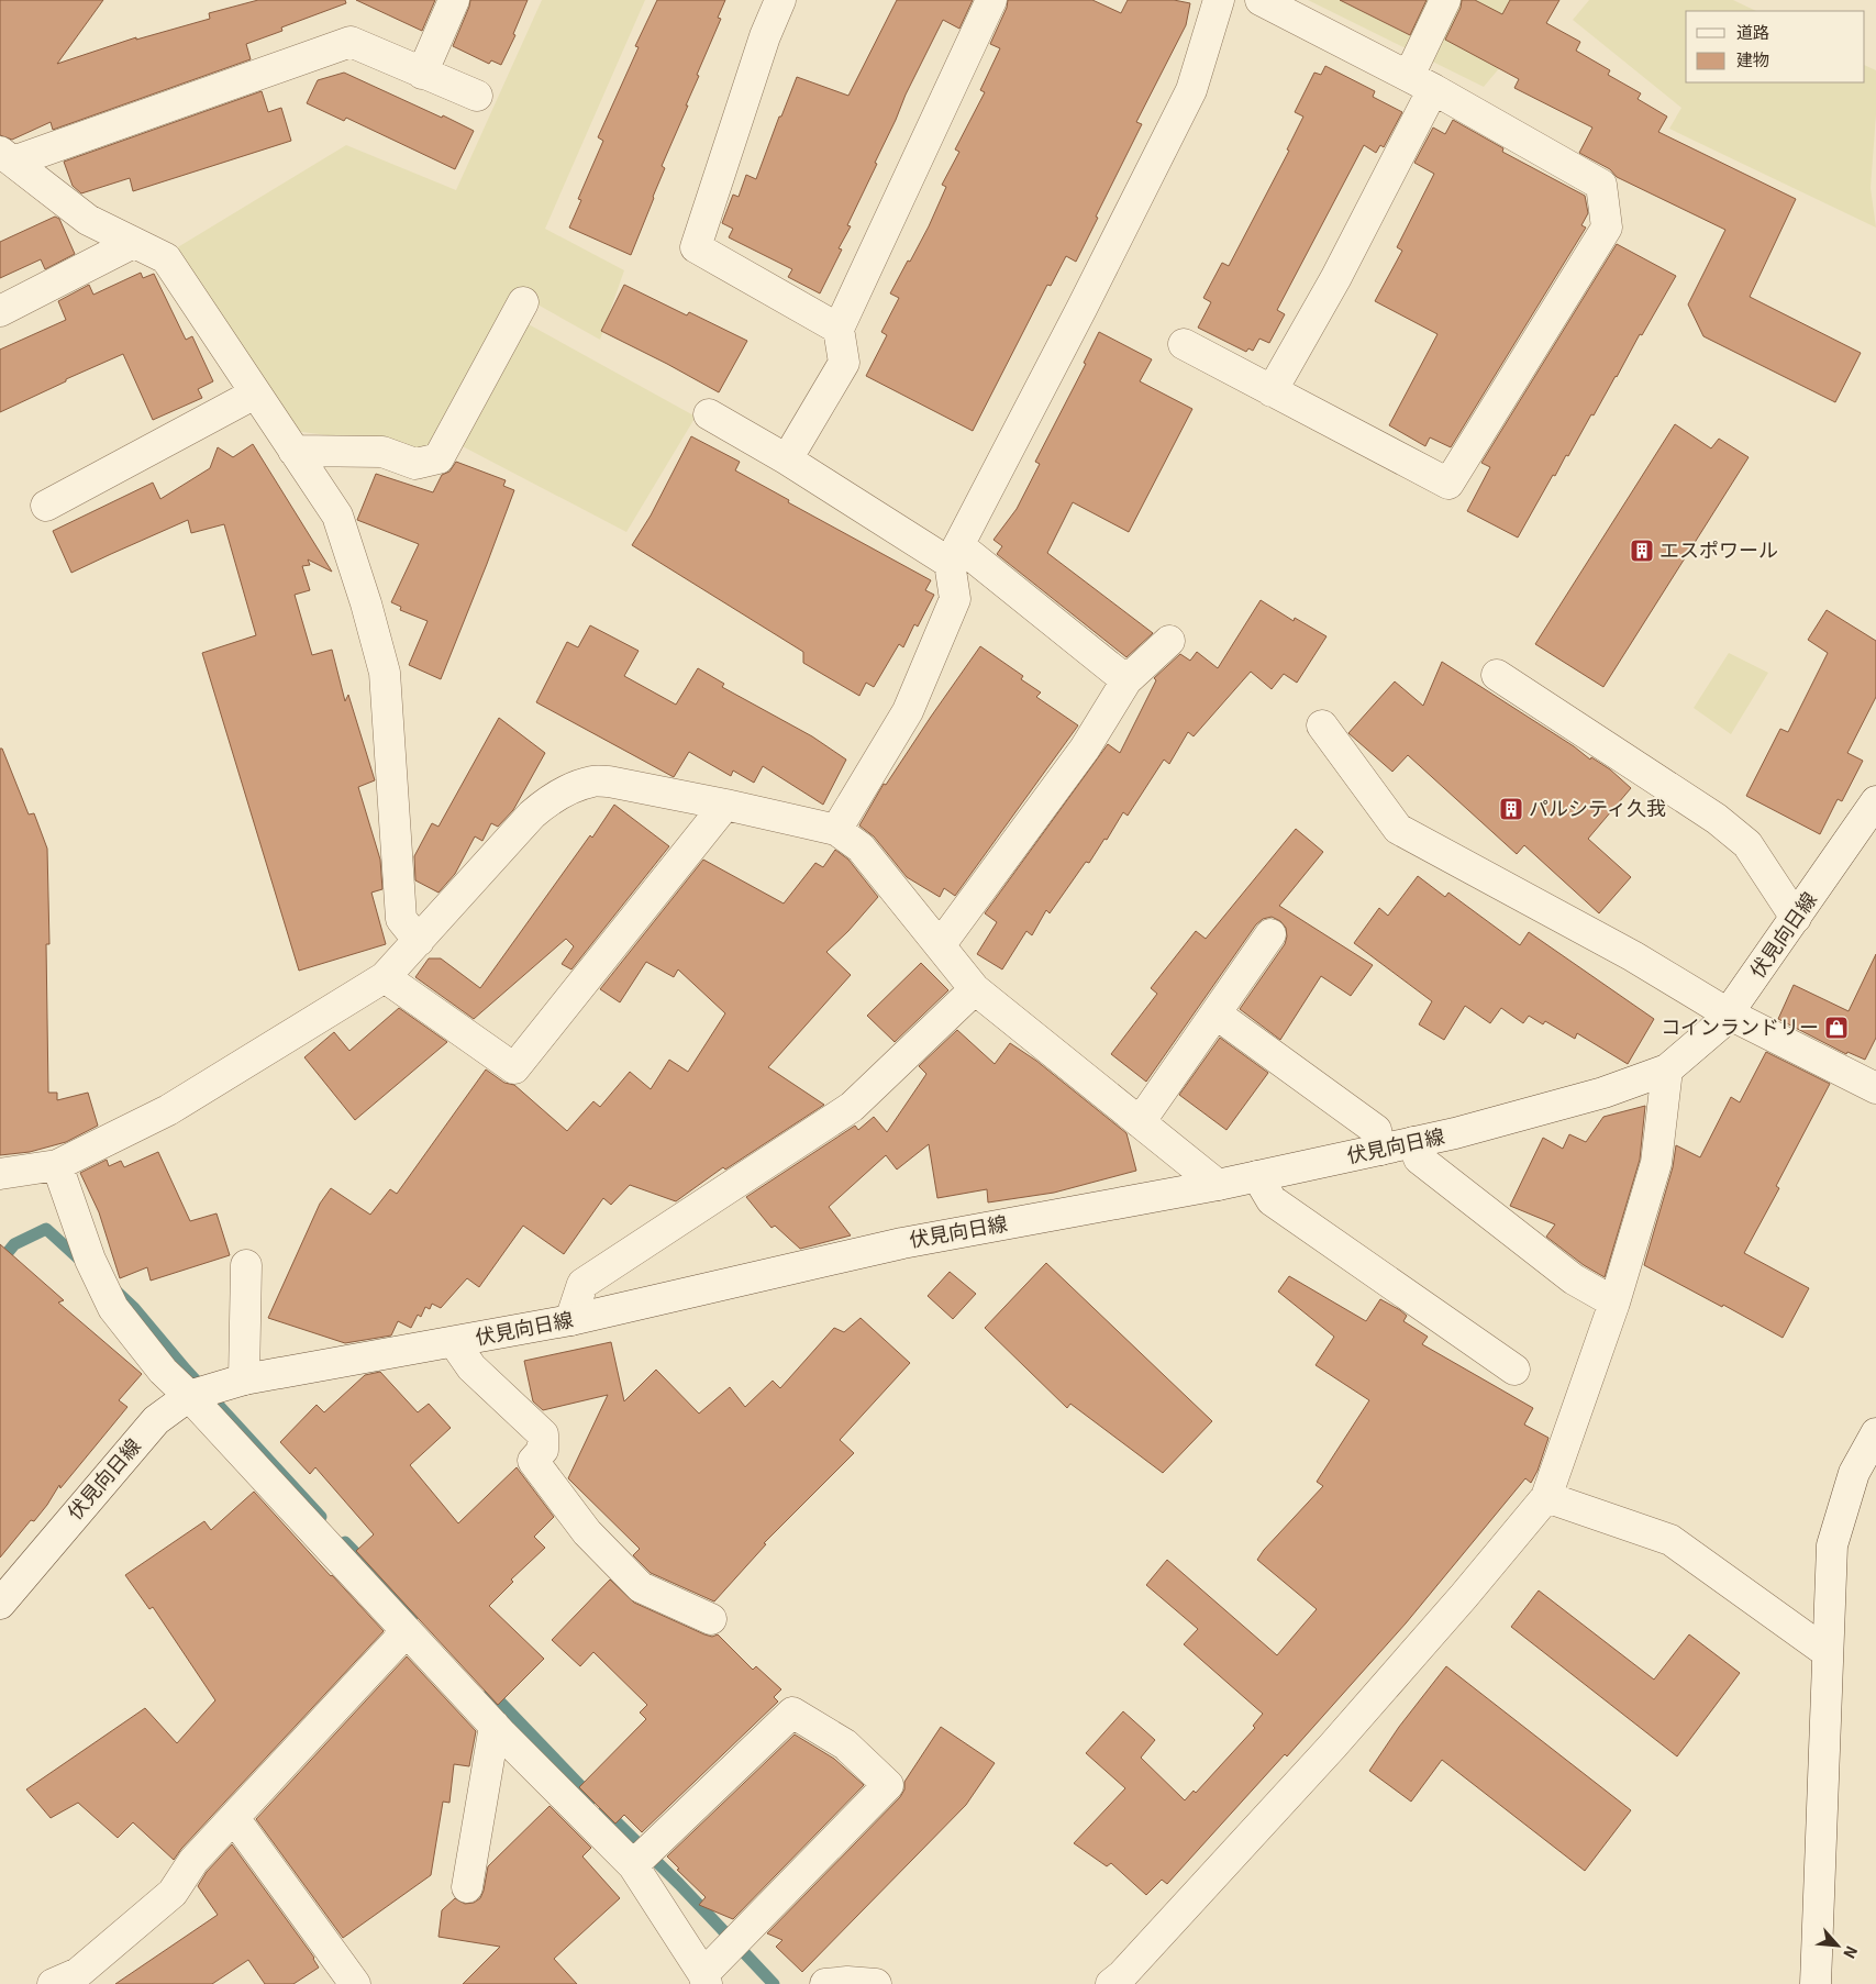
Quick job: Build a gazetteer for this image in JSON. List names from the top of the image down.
{
  "streets": {
    "street": ["伏見向日線"]
  },
  "places": {
    "building": ["エスポワール", "パルシティ久我"],
    "shop": ["コインランドリー"]
  },
  "legend": ["道路", "建物"],
  "north": "bottom right"
}
